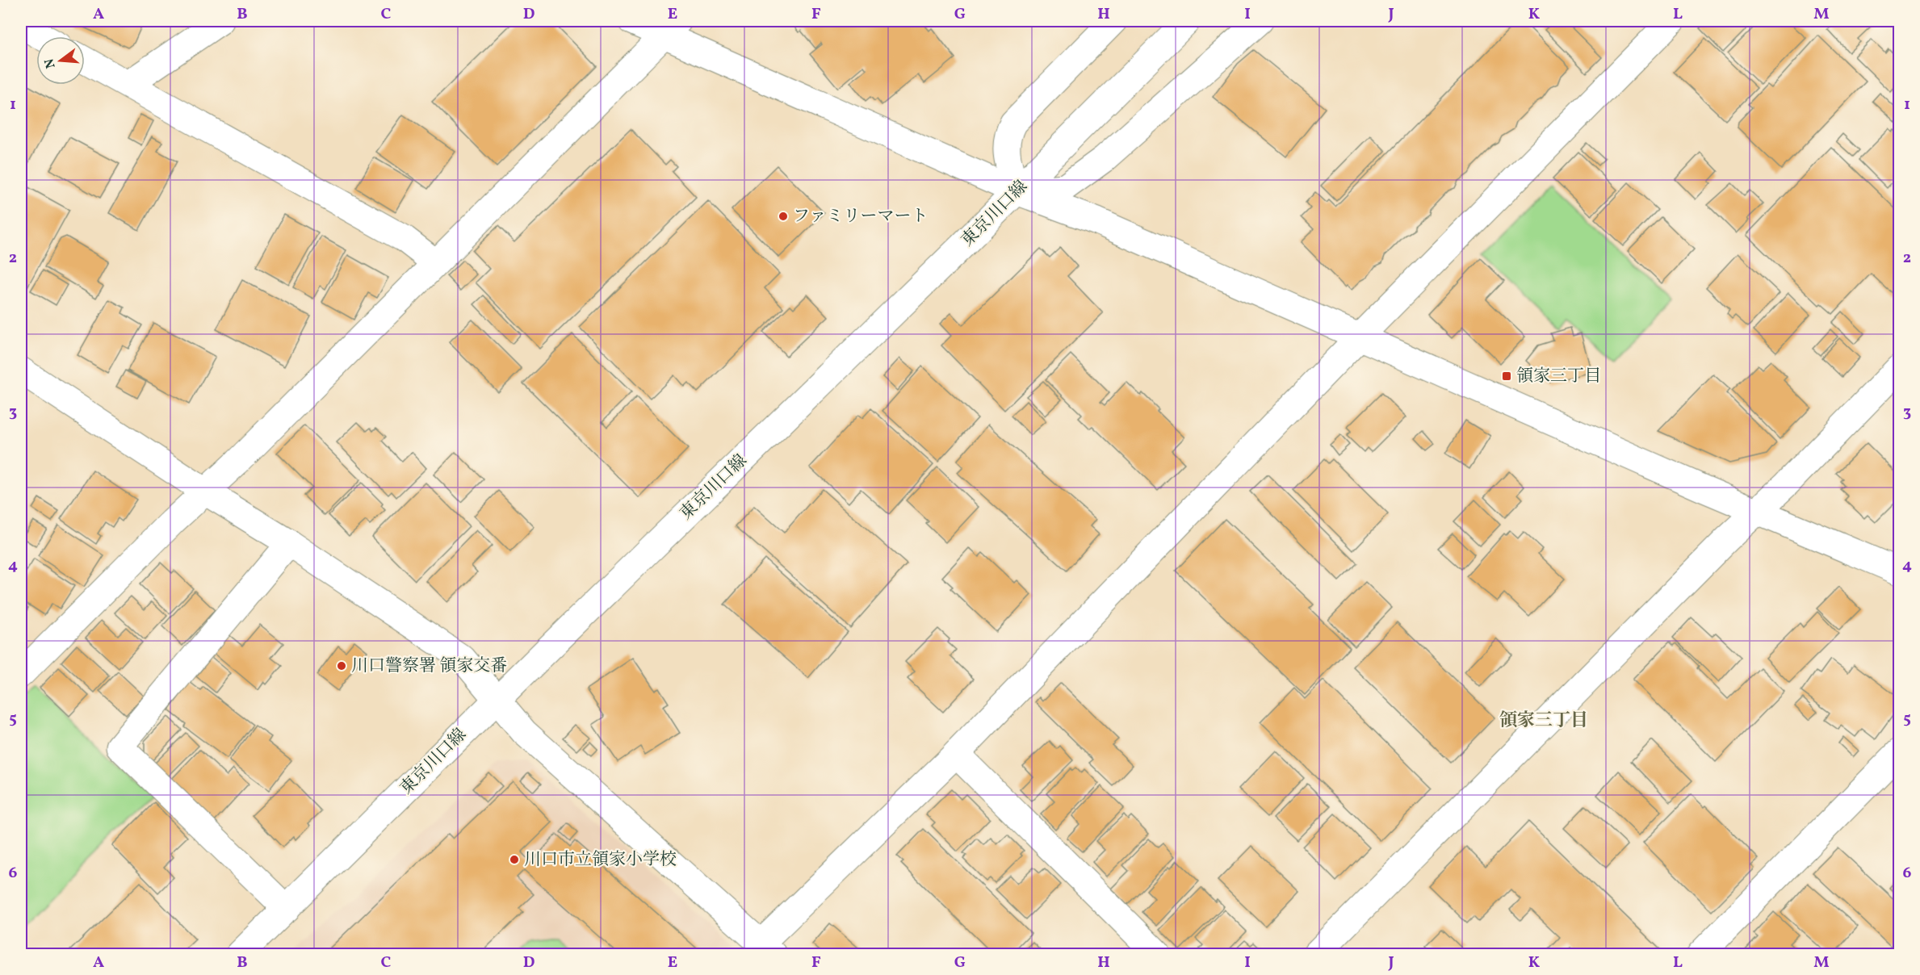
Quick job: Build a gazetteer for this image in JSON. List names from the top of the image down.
{
  "streets": {
    "street": ["東京川口線"]
  },
  "districts": ["領家三丁目"],
  "places": {
    "other": ["ファミリーマート", "川口警察署 領家交番", "川口市立領家小学校"],
    "transit": ["領家三丁目"]
  },
  "north": "left",
  "grid": {
    "columns": [
      "A",
      "B",
      "C",
      "D",
      "E",
      "F",
      "G",
      "H",
      "I",
      "J",
      "K",
      "L",
      "M"
    ],
    "rows": [
      "1",
      "2",
      "3",
      "4",
      "5",
      "6"
    ]
  }
}
